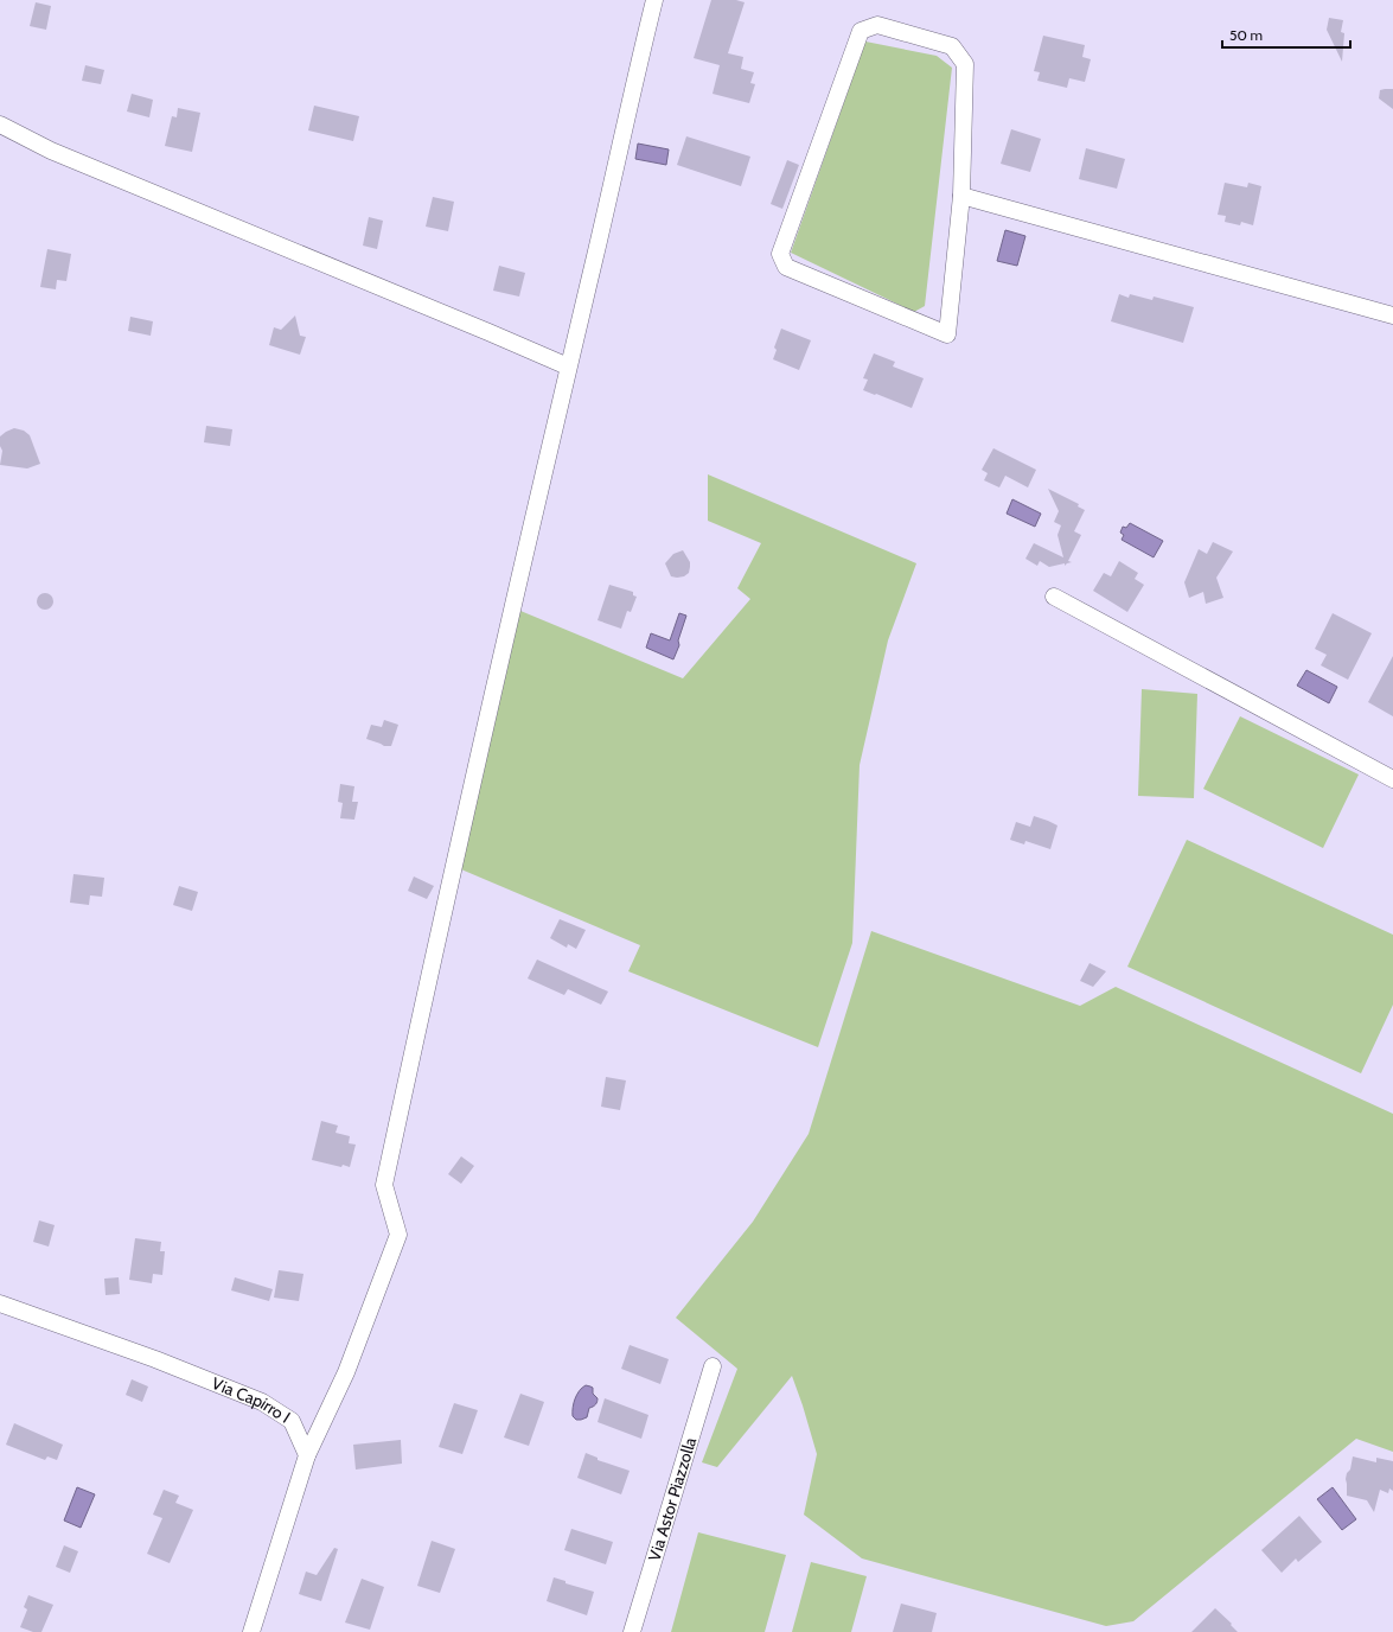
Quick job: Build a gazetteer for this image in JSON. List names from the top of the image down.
{
  "streets": {
    "street": ["Via Capirro I", "Via Astor Piazzolla"]
  },
  "scale_bar": "50 m"
}
